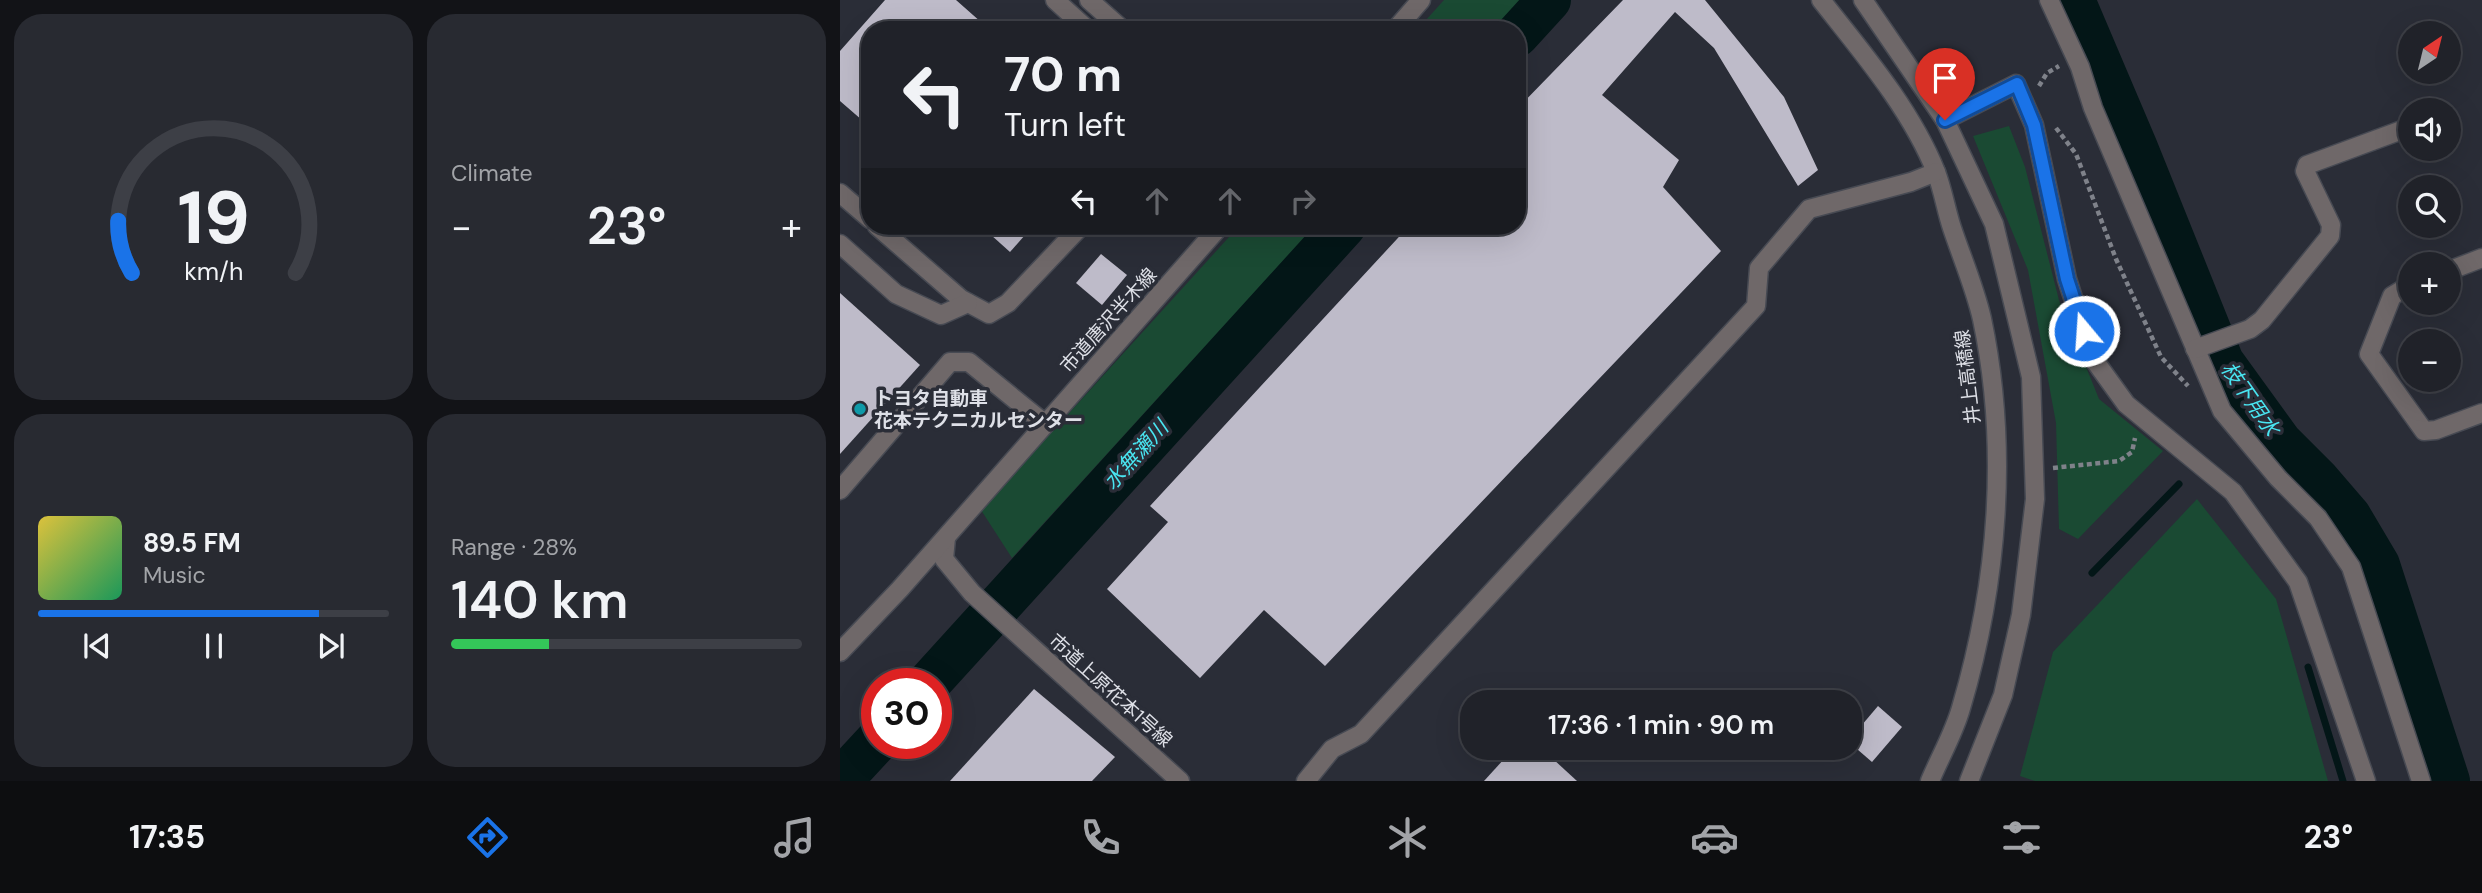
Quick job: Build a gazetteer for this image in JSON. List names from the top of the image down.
{
  "streets": {
    "street": ["市道唐沢半木線", "井上高橋線", "市道上原花本1号線"]
  },
  "crossings": [
    ["市道唐沢半木線", "市道上原花本1号線"]
  ],
  "water": ["枝下用水", "水無瀬川"],
  "places": ["トヨタ自動車 花本テクニカルセンター"],
  "north": "top right",
  "page": {
    "tile": [
      "Climate",
      ["Range · 28%", "140 km"]
    ],
    "map_buttons": ["+", "−"],
    "turn": ["70 m", "Turn left"],
    "heat": ["−", "23°", "+"],
    "song": ["89.5 FM", "Music"],
    "limit": "30",
    "trip": "17:36 · 1 min · 90 m",
    "tabs": ["17:35", "23°"],
    "gauge": ["19", "km/h"]
  }
}
